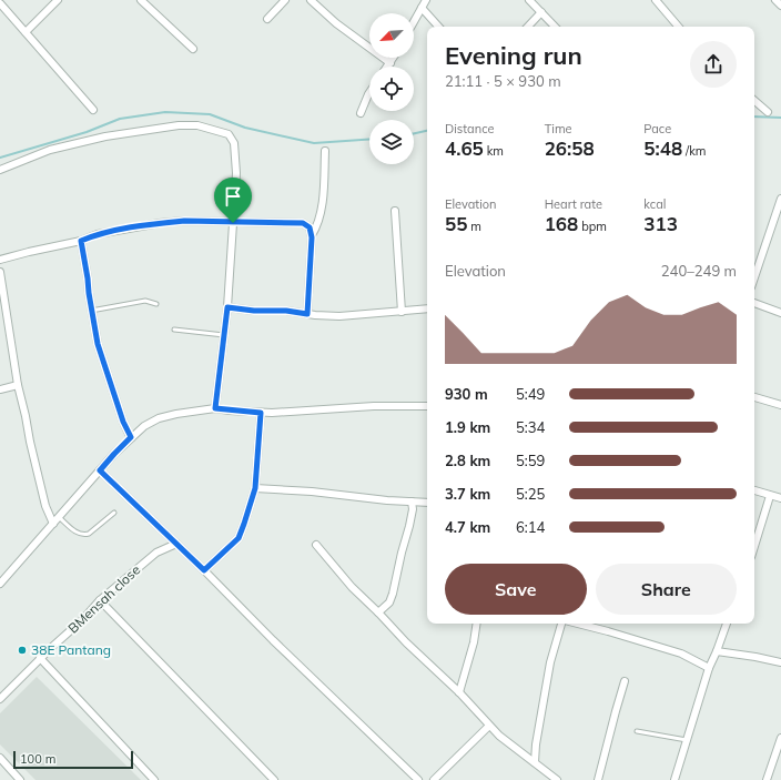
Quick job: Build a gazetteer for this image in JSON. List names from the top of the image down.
{
  "streets": {
    "street": ["BMensah close"]
  },
  "places": ["38E Pantang"],
  "scale_bar": "100 m",
  "north": "bottom left",
  "page": {
    "heading": ["Evening run", "21:11 · 5 × 930 m"],
    "stats": [
      ["Distance", "4.65 km"],
      ["Time", "26:58"],
      ["Pace", "5:48 /km"],
      ["Elevation", "55 m"],
      ["Heart rate", "168 bpm"],
      ["kcal", "313"]
    ],
    "chart": ["Elevation", "240–249 m"],
    "list": [
      {
        "name": "930 m",
        "note": "5:49"
      },
      {
        "name": "1.9 km",
        "note": "5:34"
      },
      {
        "name": "2.8 km",
        "note": "5:59"
      },
      {
        "name": "3.7 km",
        "note": "5:25"
      },
      {
        "name": "4.7 km",
        "note": "6:14"
      }
    ],
    "buttons": ["Save", "Share"],
    "scale": "100 m"
  }
}
